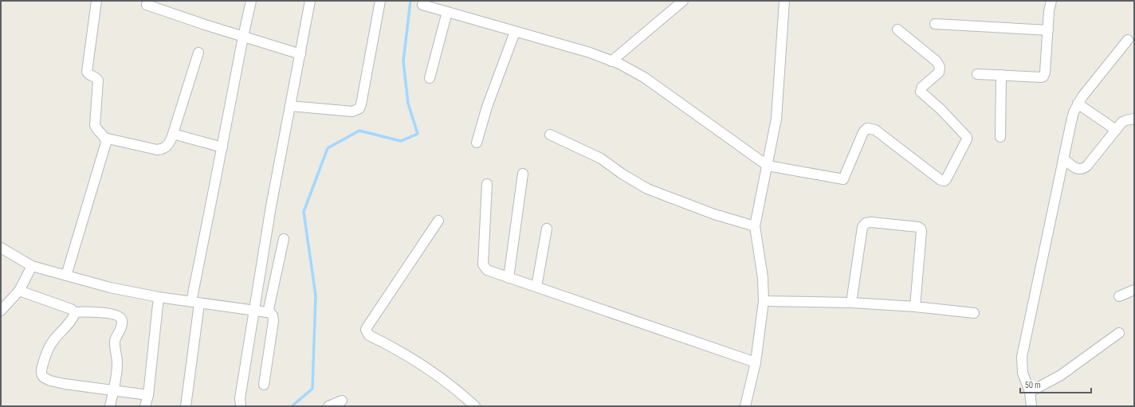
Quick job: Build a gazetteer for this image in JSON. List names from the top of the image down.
{
  "scale_bar": "50 m"
}
